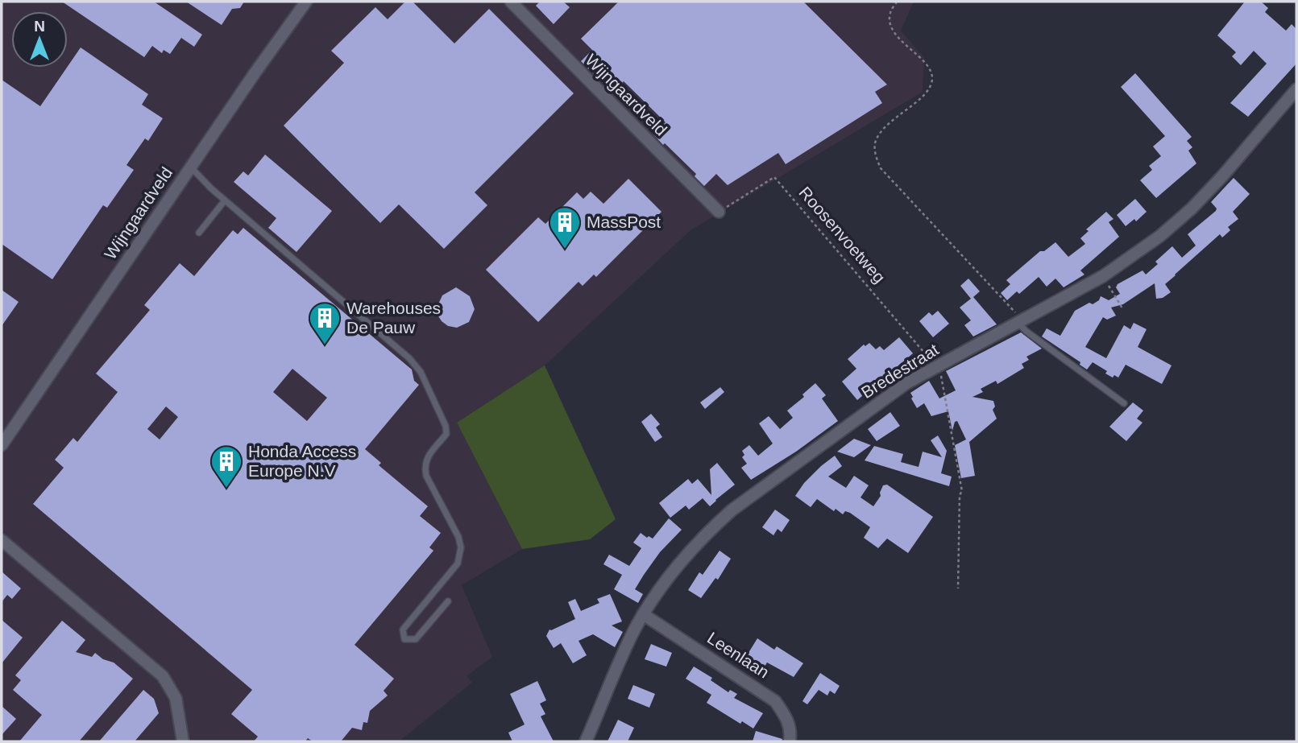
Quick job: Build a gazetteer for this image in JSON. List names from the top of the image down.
{
  "streets": {
    "street": ["Wijngaardveld", "Bredestraat", "Leenlaan"],
    "path": ["Roosenvoetweg"]
  },
  "crossings": [
    ["Wijngaardveld", "Roosenvoetweg"],
    ["Roosenvoetweg", "Bredestraat"],
    ["Bredestraat", "Leenlaan"]
  ],
  "places": {
    "building": ["MassPost", "Warehouses De Pauw", "Honda Access Europe N.V"]
  },
  "north": "top"
}
